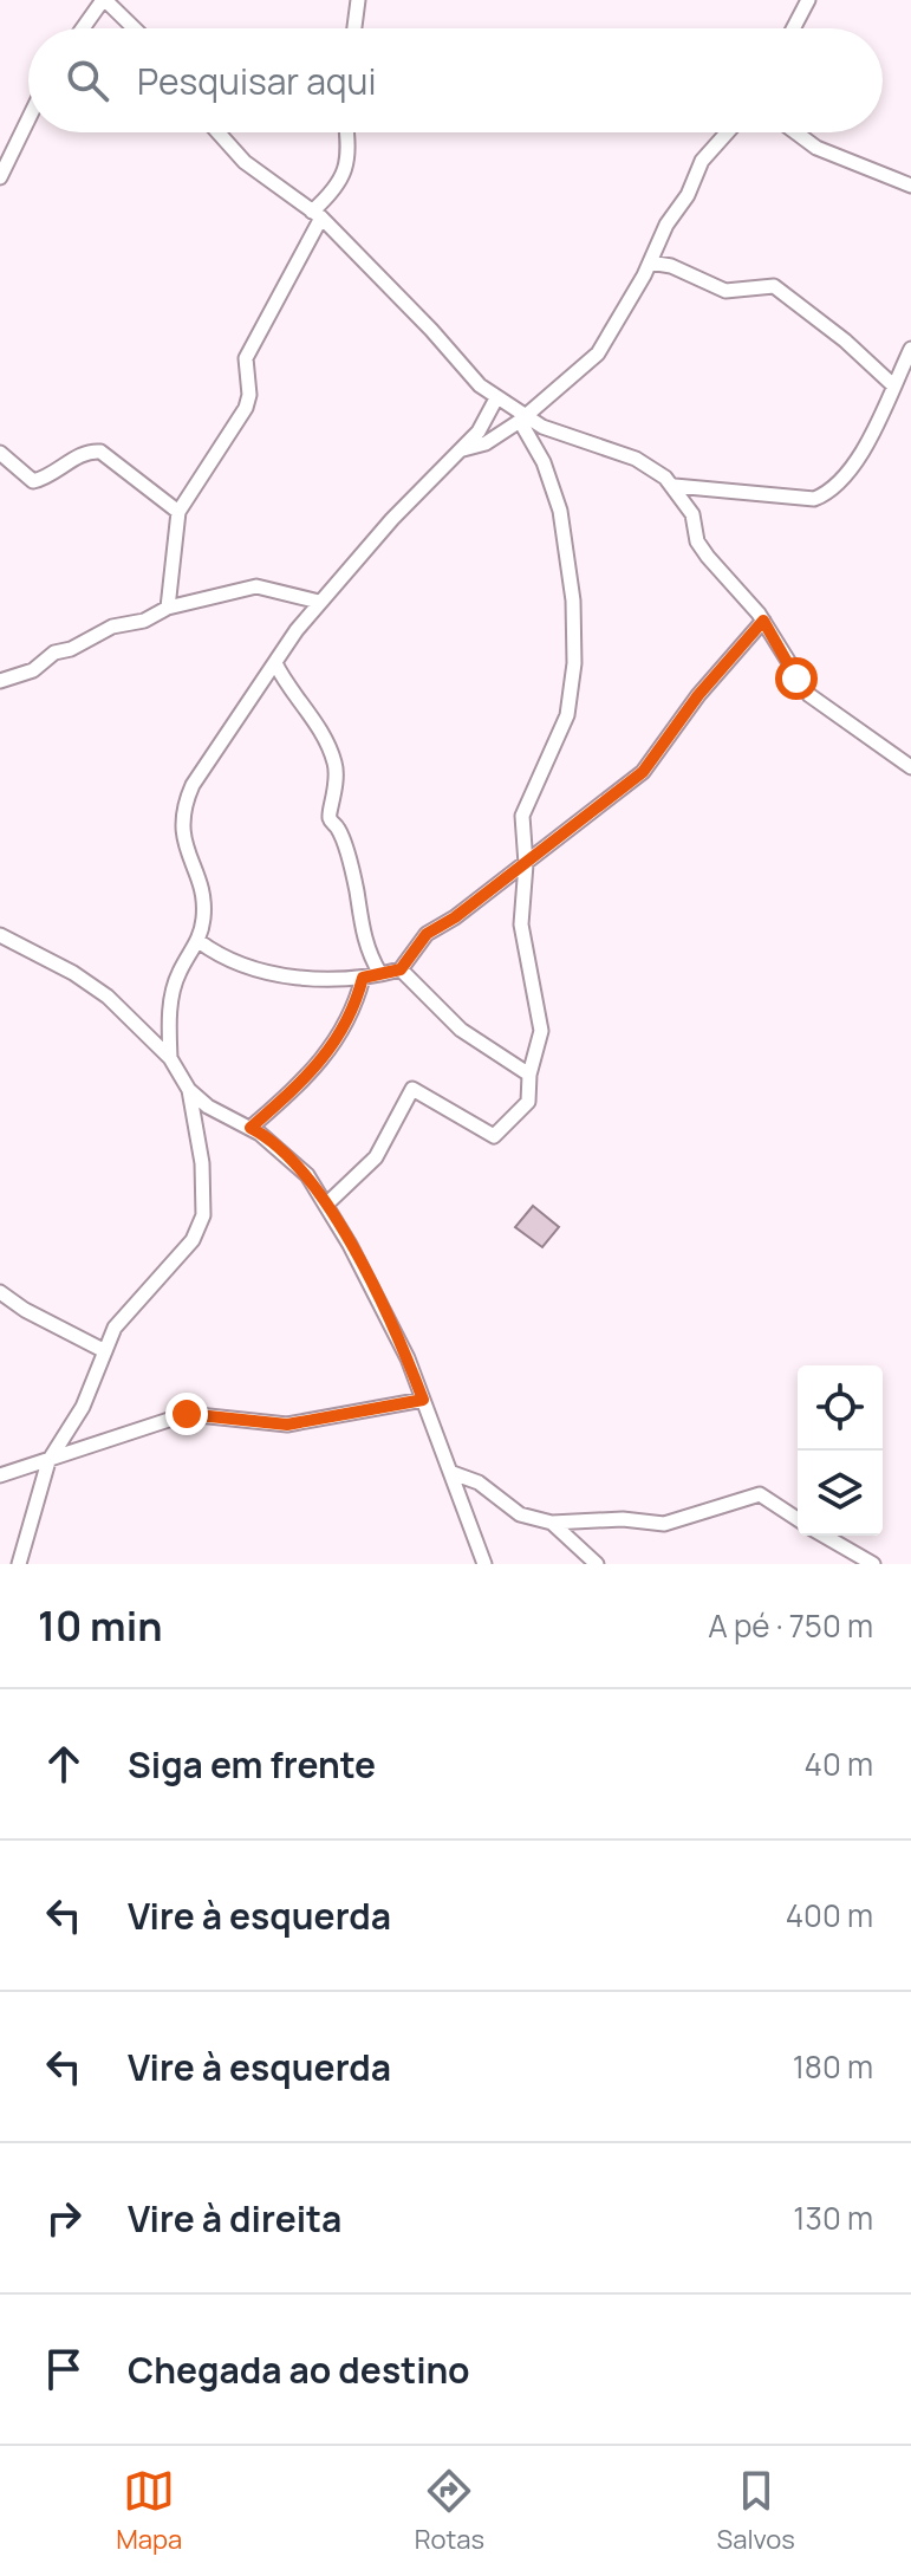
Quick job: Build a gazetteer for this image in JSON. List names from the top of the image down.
{
  "page": {
    "search": "Pesquisar aqui",
    "heading": ["10 min", "A pé · 750 m"],
    "list": [
      ["Siga em frente", "40 m"],
      ["Vire à esquerda", "400 m"],
      ["Vire à esquerda", "180 m"],
      ["Vire à direita", "130 m"],
      "Chegada ao destino"
    ],
    "nav": ["Mapa", "Rotas", "Salvos"]
  }
}
